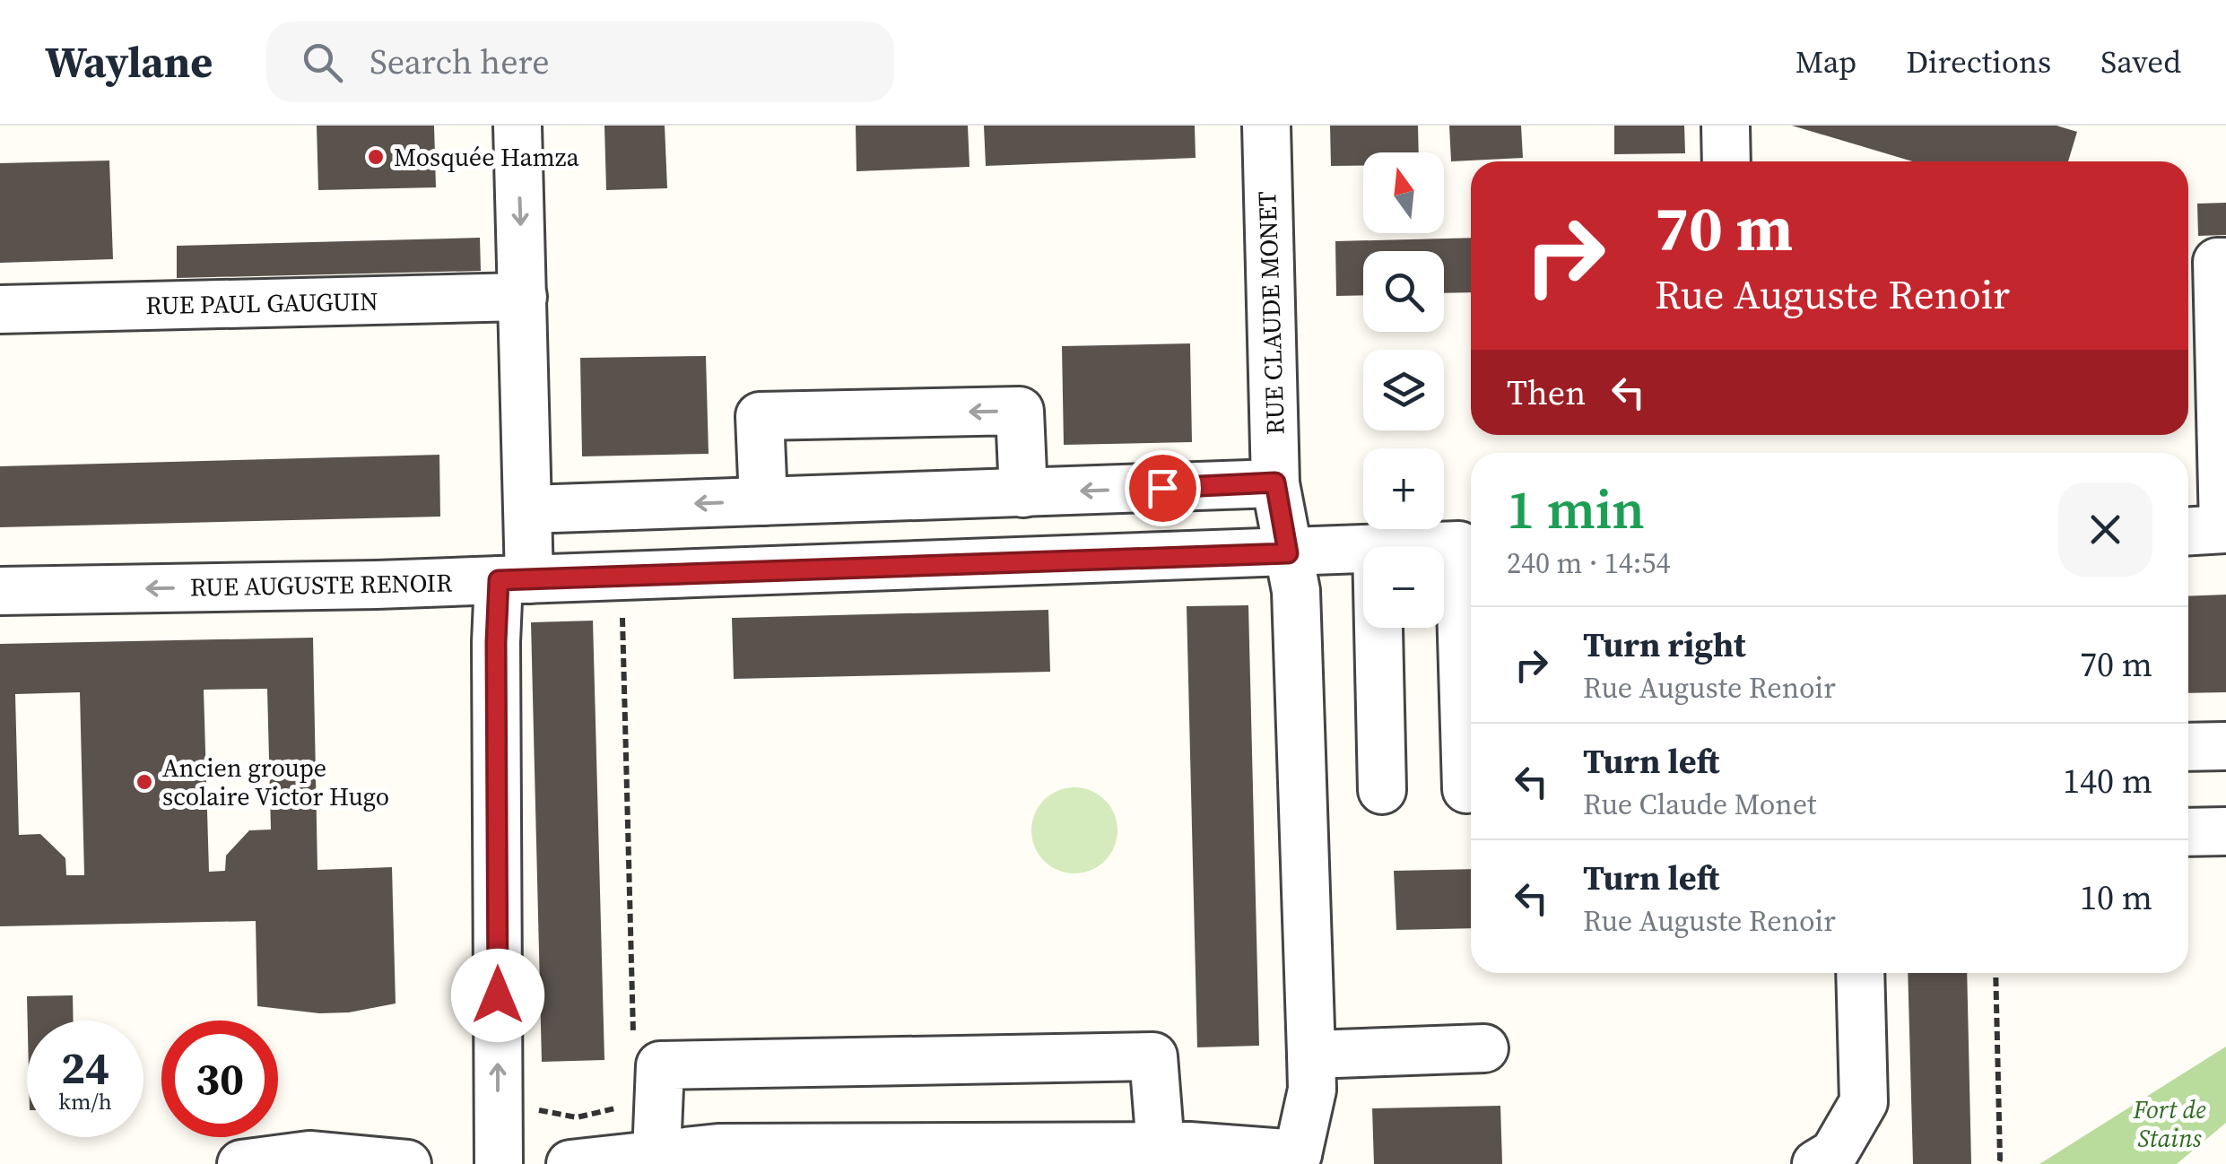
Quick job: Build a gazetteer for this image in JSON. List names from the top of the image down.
{
  "streets": {
    "street": ["RUE PAUL GAUGUIN", "RUE CLAUDE MONET", "RUE AUGUSTE RENOIR"]
  },
  "crossings": [
    ["RUE CLAUDE MONET", "RUE AUGUSTE RENOIR"]
  ],
  "parks": ["Fort de Stains"],
  "places": ["Mosquée Hamza", "Ancien groupe scolaire Victor Hugo"],
  "north": "top",
  "page": {
    "header": "Waylane",
    "search": "Search here",
    "nav": ["Map", "Directions", "Saved"],
    "map_buttons": ["+", "−"],
    "turn": ["70 m", "Rue Auguste Renoir"],
    "then": "Then",
    "heading": ["1 min", "240 m · 14:54"],
    "list": [
      {
        "name": "Turn right",
        "note": "Rue Auguste Renoir",
        "value": "70 m"
      },
      {
        "name": "Turn left",
        "note": "Rue Claude Monet",
        "value": "140 m"
      },
      {
        "name": "Turn left",
        "note": "Rue Auguste Renoir",
        "value": "10 m"
      }
    ],
    "speed": "24 km/h",
    "limit": "30"
  }
}
